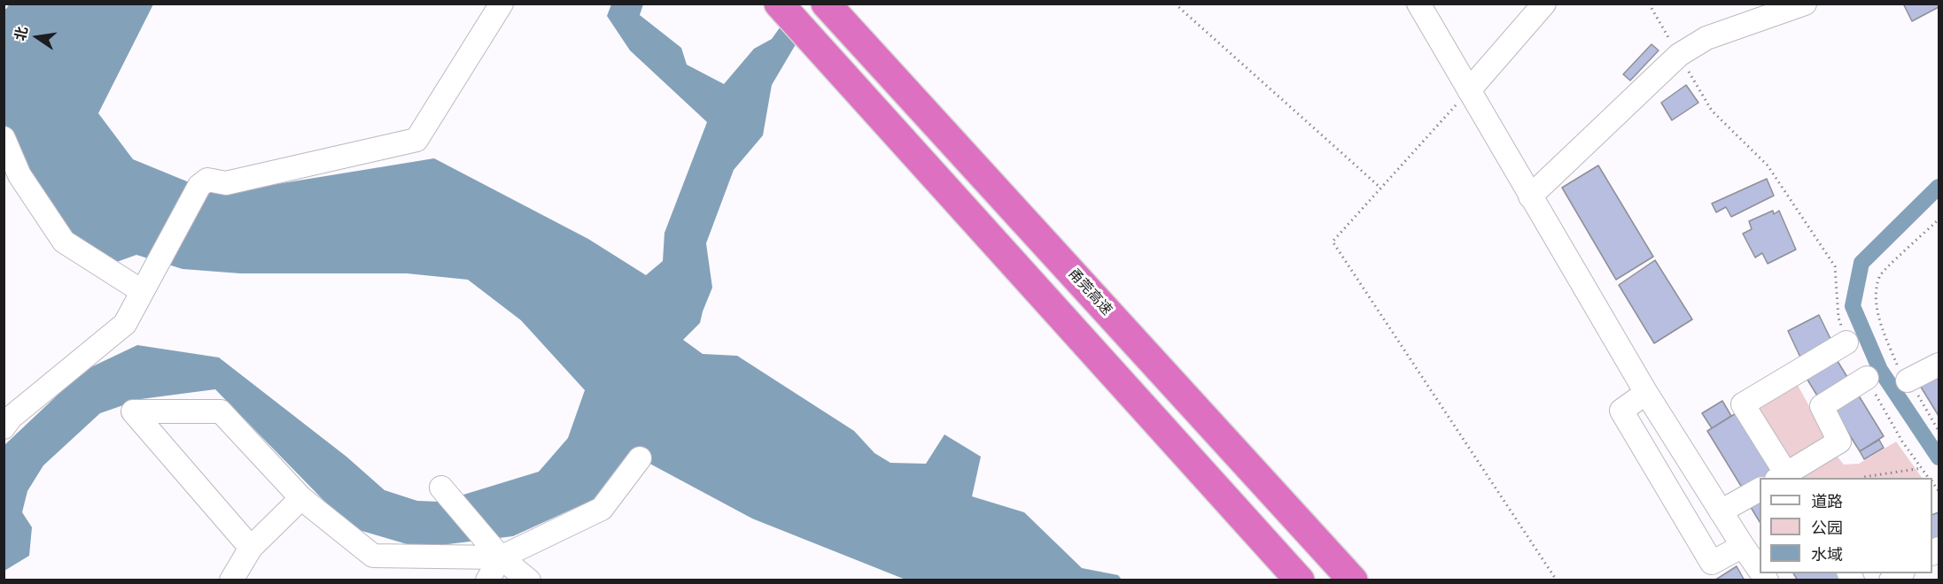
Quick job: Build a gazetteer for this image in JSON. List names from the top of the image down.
{
  "streets": {
    "highway": ["甬莞高速"]
  },
  "legend": ["道路", "公园", "水域"],
  "north": "left"
}
